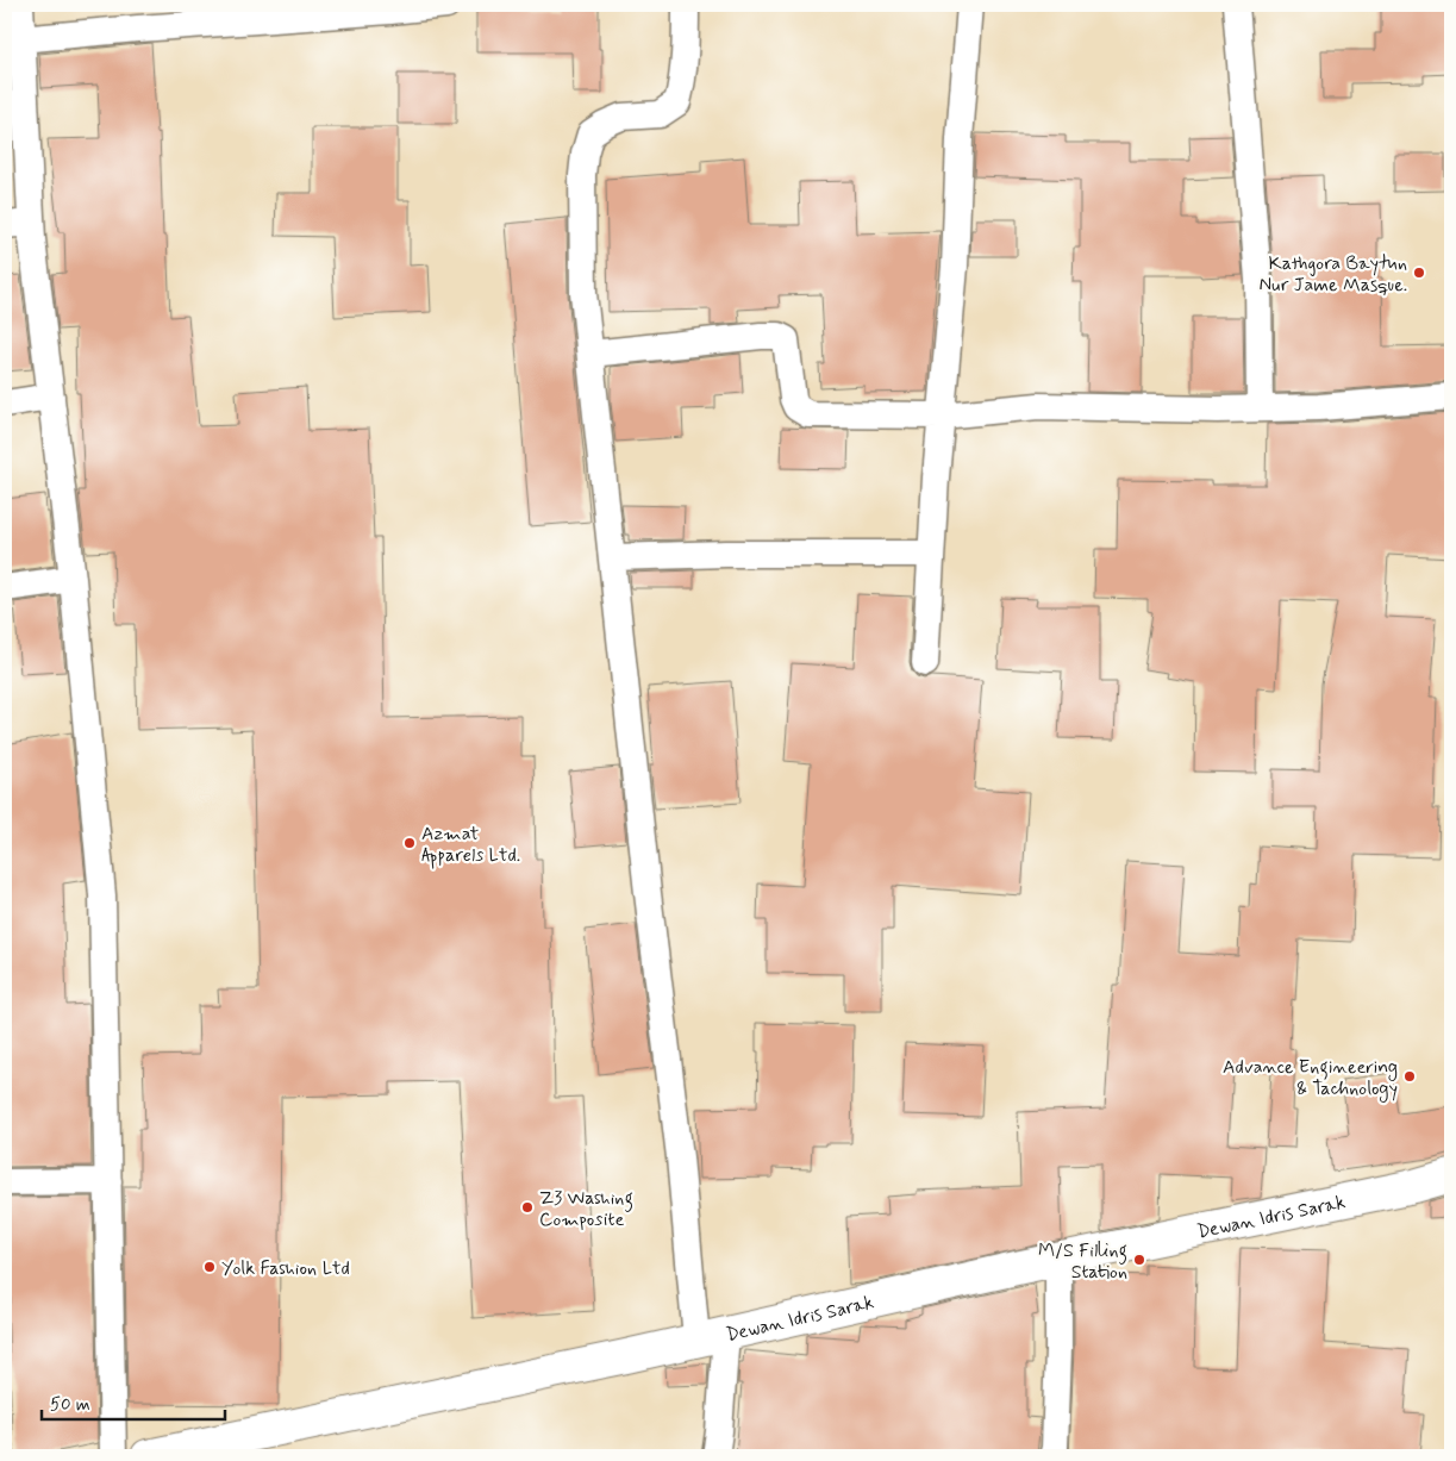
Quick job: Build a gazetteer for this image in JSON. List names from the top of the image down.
{
  "streets": {
    "main road": ["Dewan Idris Sarak"]
  },
  "places": [
    "Kathgora Baytun Nur Jame Masque.",
    "Azmat Apparels Ltd.",
    "Advance Engineering & Tachnology",
    "Z3 Washing Composite",
    "M/S Filling Station",
    "Yolk Fashion Ltd"
  ],
  "scale_bar": "50 m"
}
